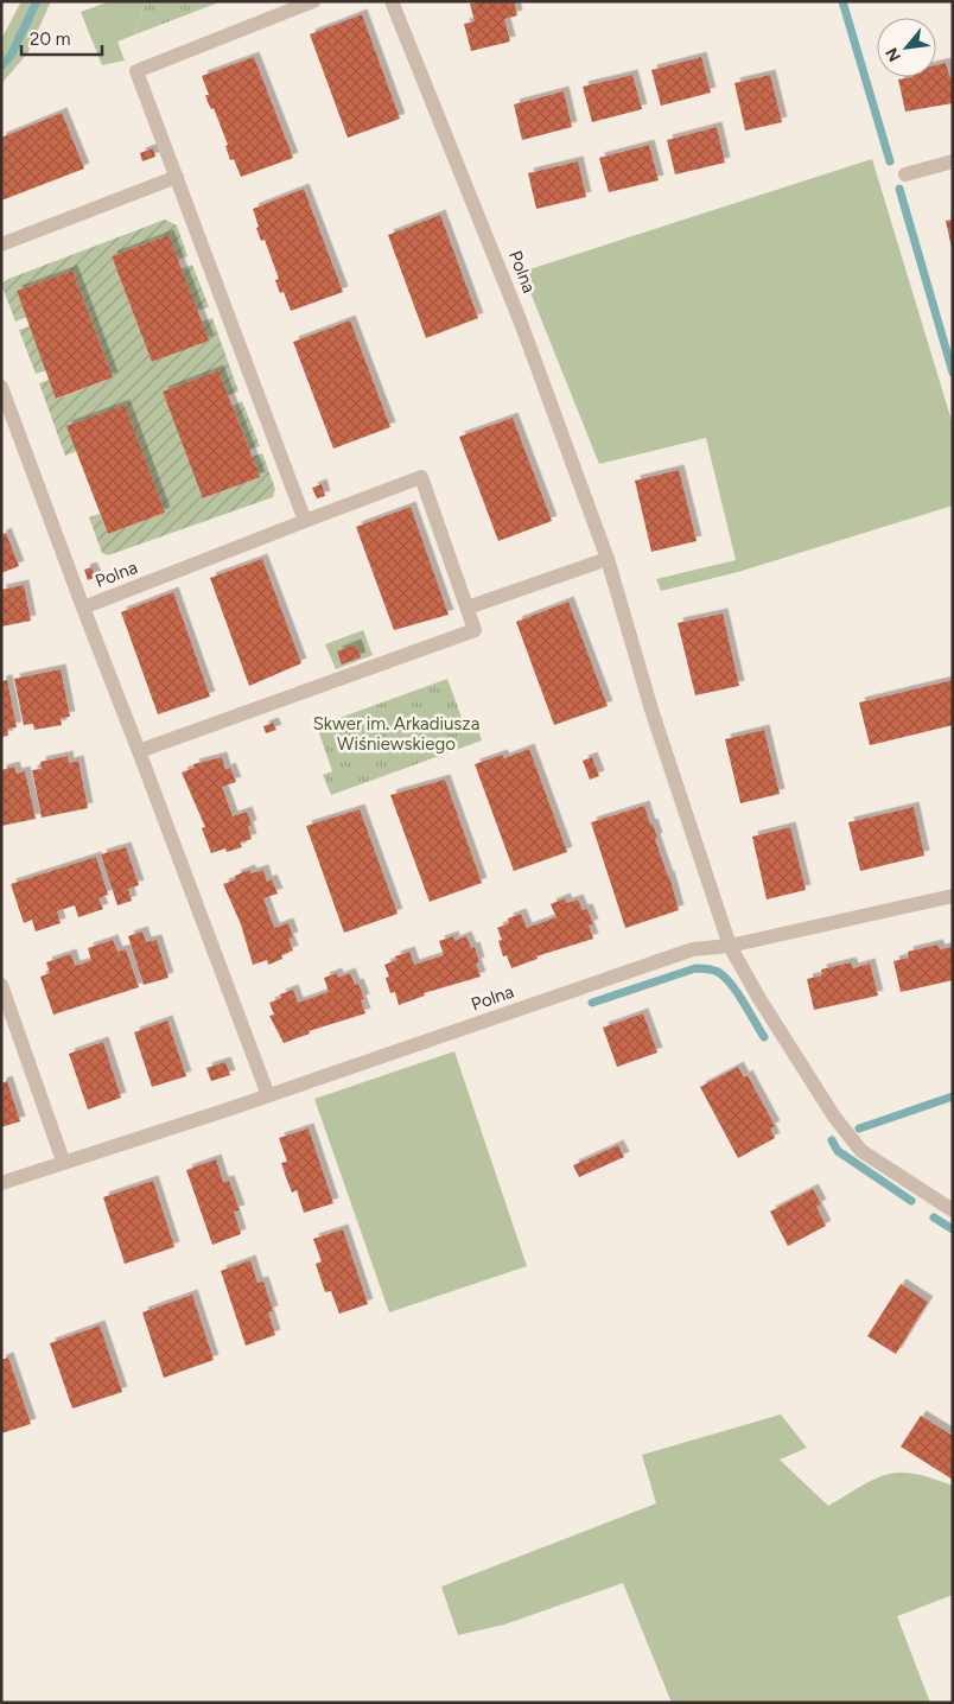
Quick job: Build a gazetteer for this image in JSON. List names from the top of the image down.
{
  "streets": {
    "street": ["Polna"]
  },
  "parks": ["Skwer im. Arkadiusza Wiśniewskiego"],
  "scale_bar": "20 m",
  "north": "bottom left"
}
